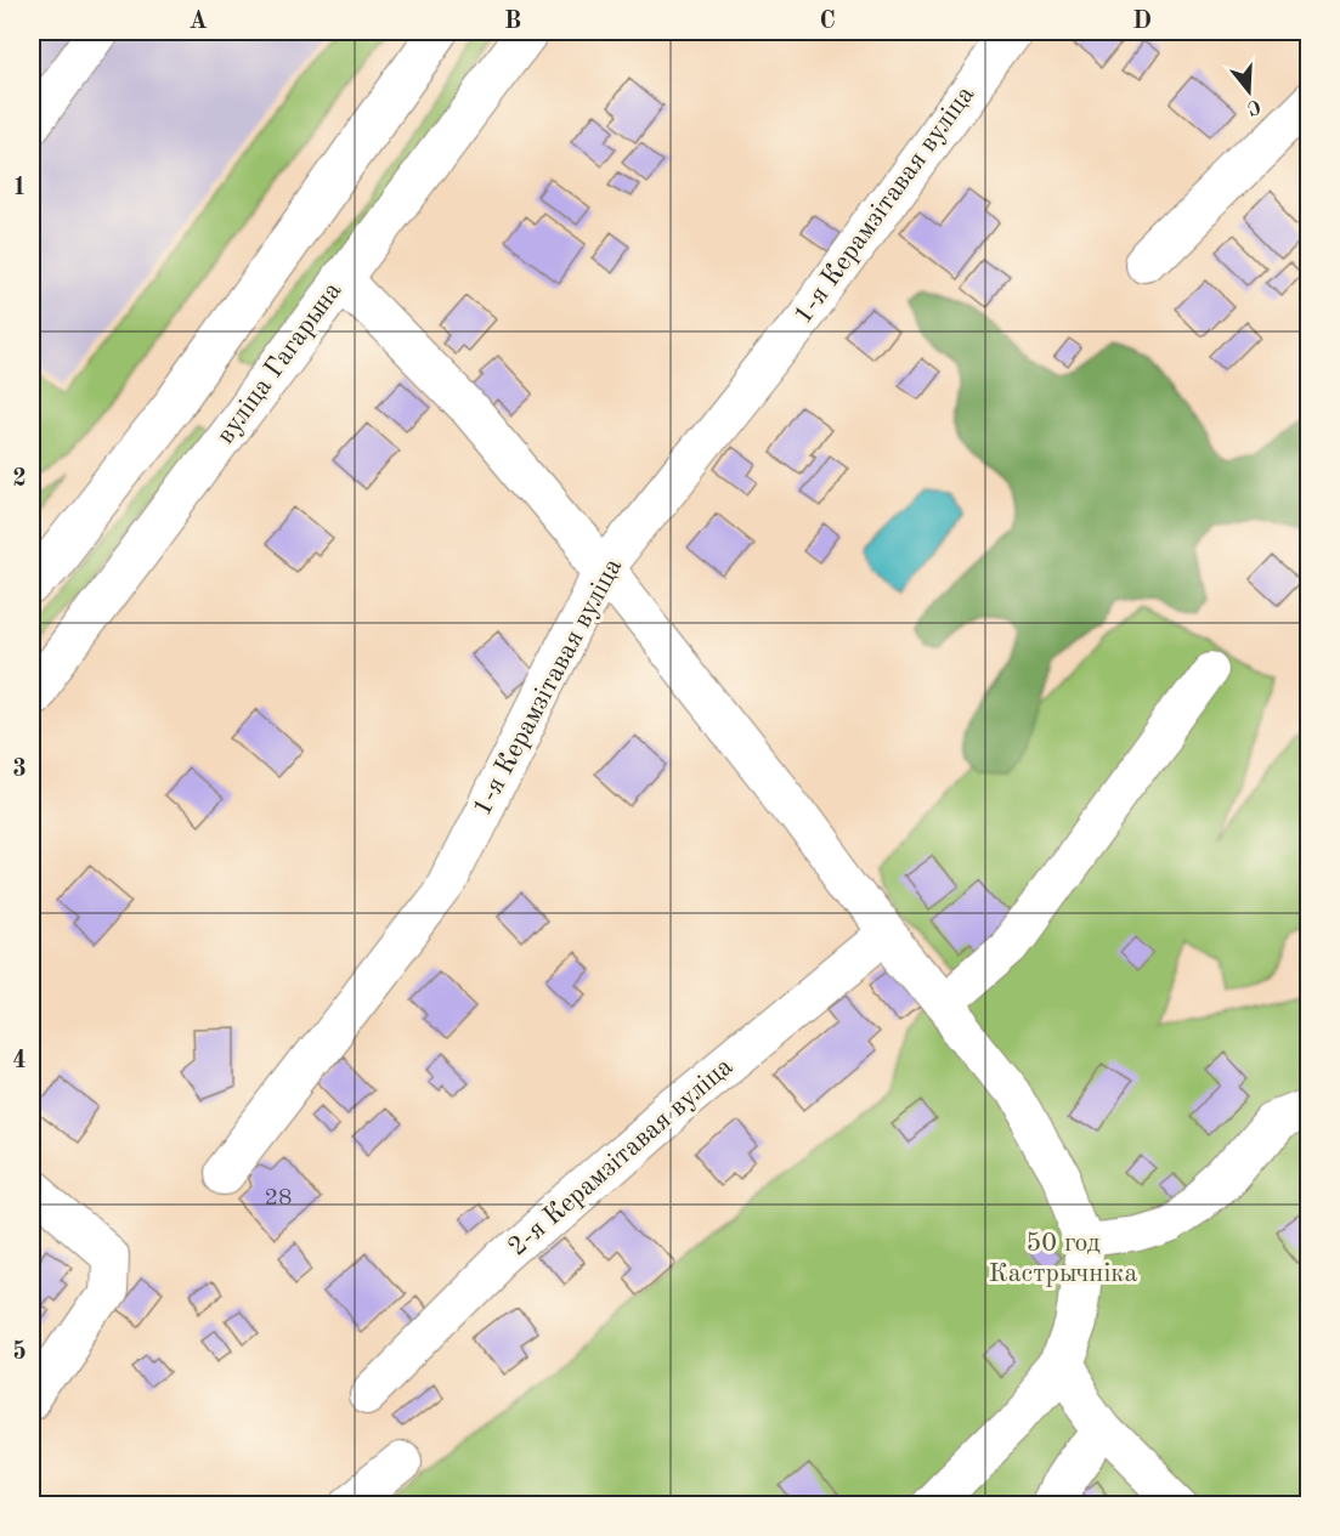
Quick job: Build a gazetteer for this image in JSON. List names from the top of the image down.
{
  "streets": {
    "main road": ["вуліца Гагарына"],
    "street": ["1-я Керамзітавая вуліца", "2-я Керамзітавая вуліца"]
  },
  "parks": ["50 год Кастрычніка"],
  "house_numbers": ["28"],
  "north": "bottom",
  "grid": {
    "columns": [
      "A",
      "B",
      "C",
      "D"
    ],
    "rows": [
      "1",
      "2",
      "3",
      "4",
      "5"
    ]
  }
}
